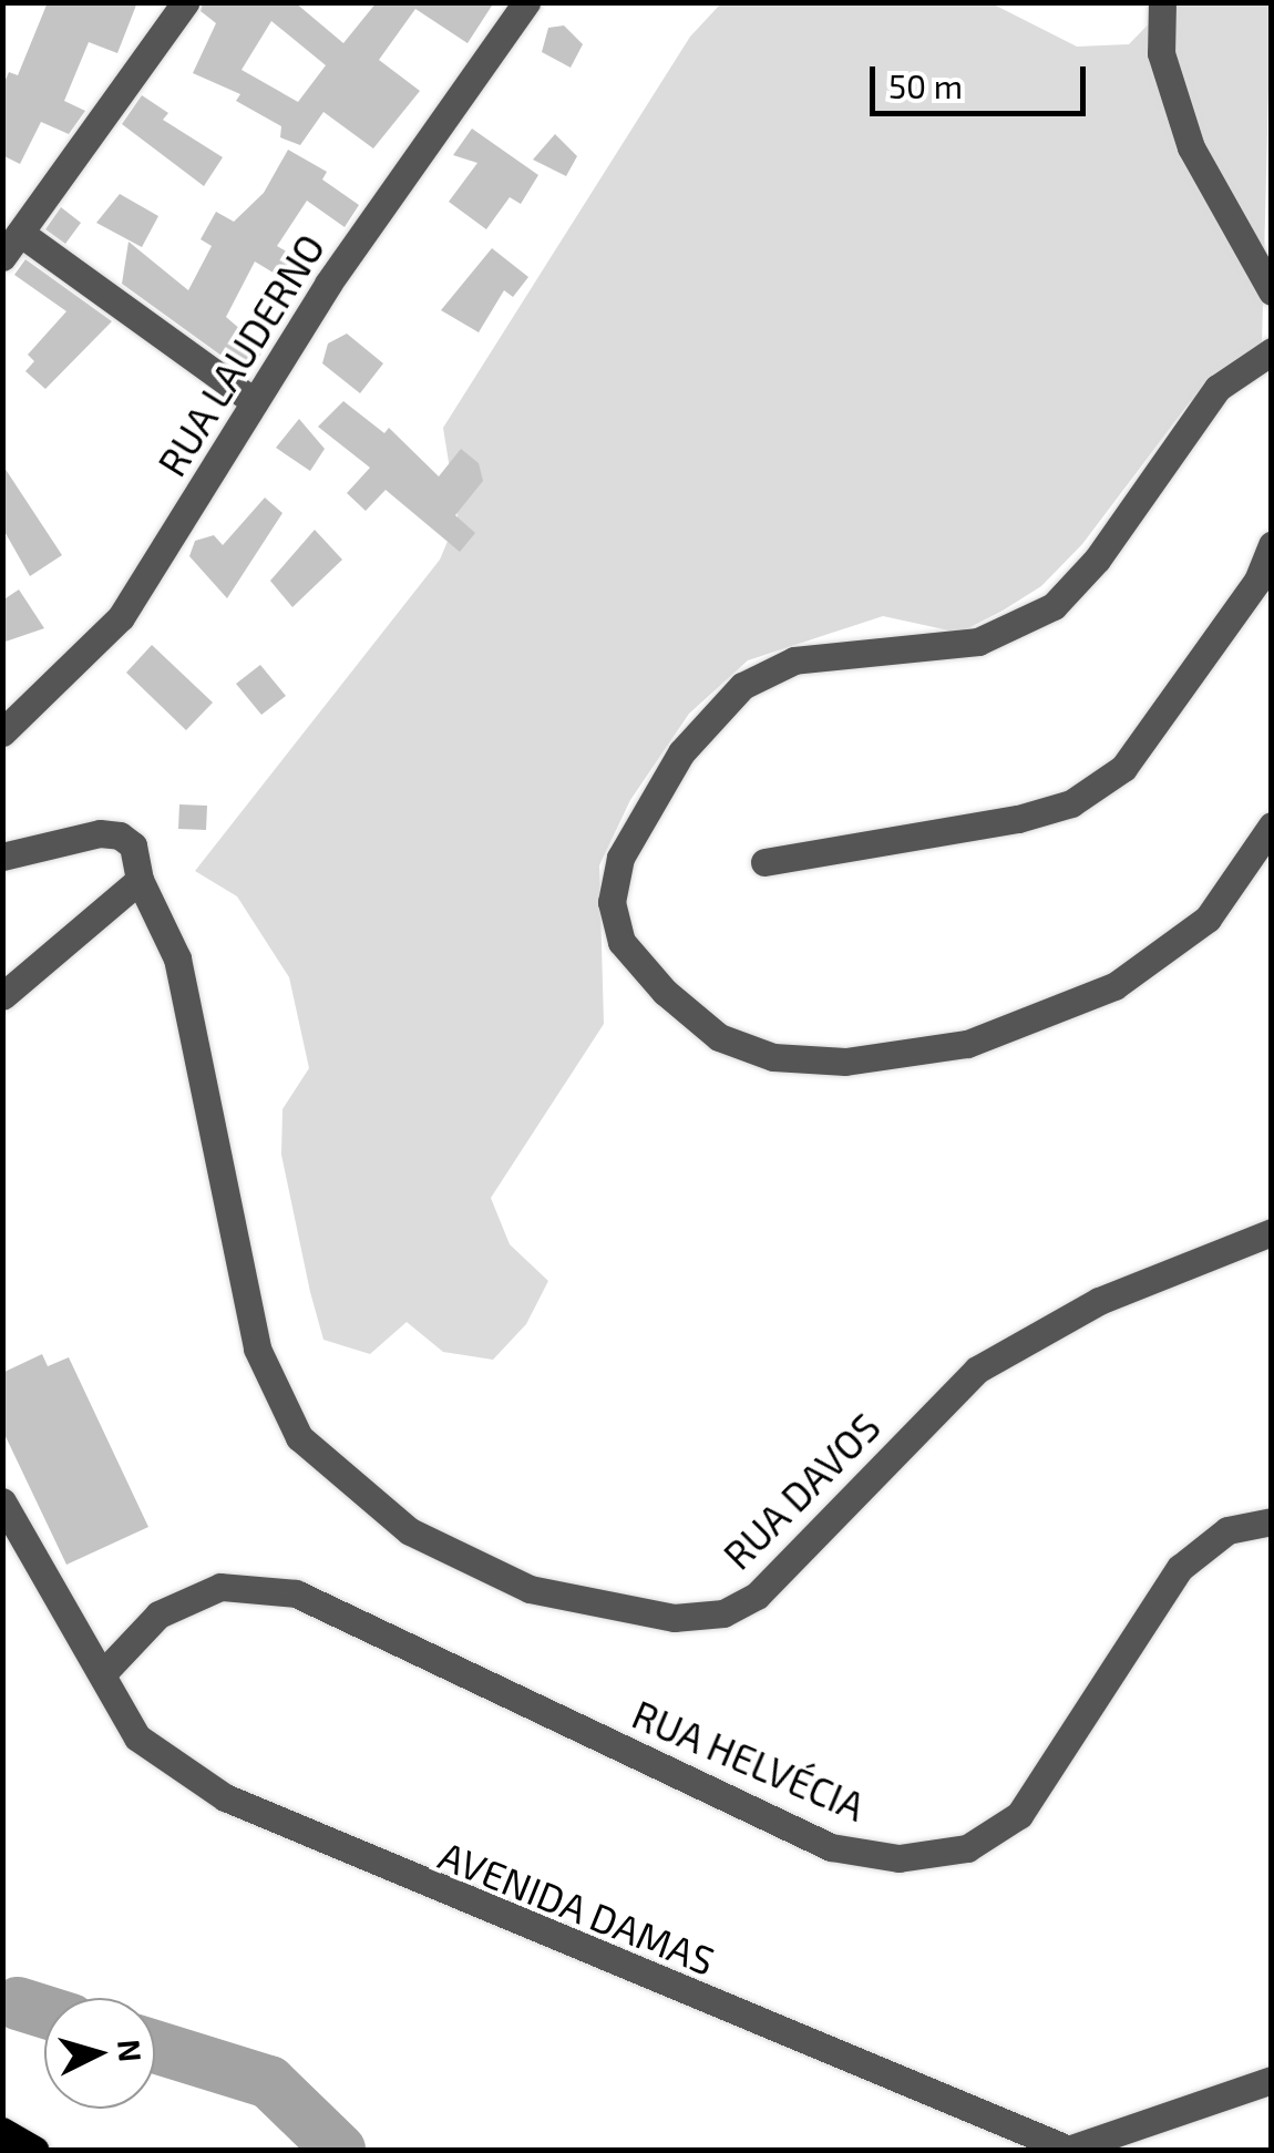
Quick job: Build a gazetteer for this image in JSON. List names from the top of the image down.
{
  "streets": {
    "street": [
      "RUA LAUDERNO",
      "RUA DAVOS",
      "RUA HELVÉCIA",
      "AVENIDA DAMAS"
    ]
  },
  "crossings": [
    ["RUA HELVÉCIA", "AVENIDA DAMAS"]
  ],
  "scale_bar": "50 m",
  "north": "right"
}
